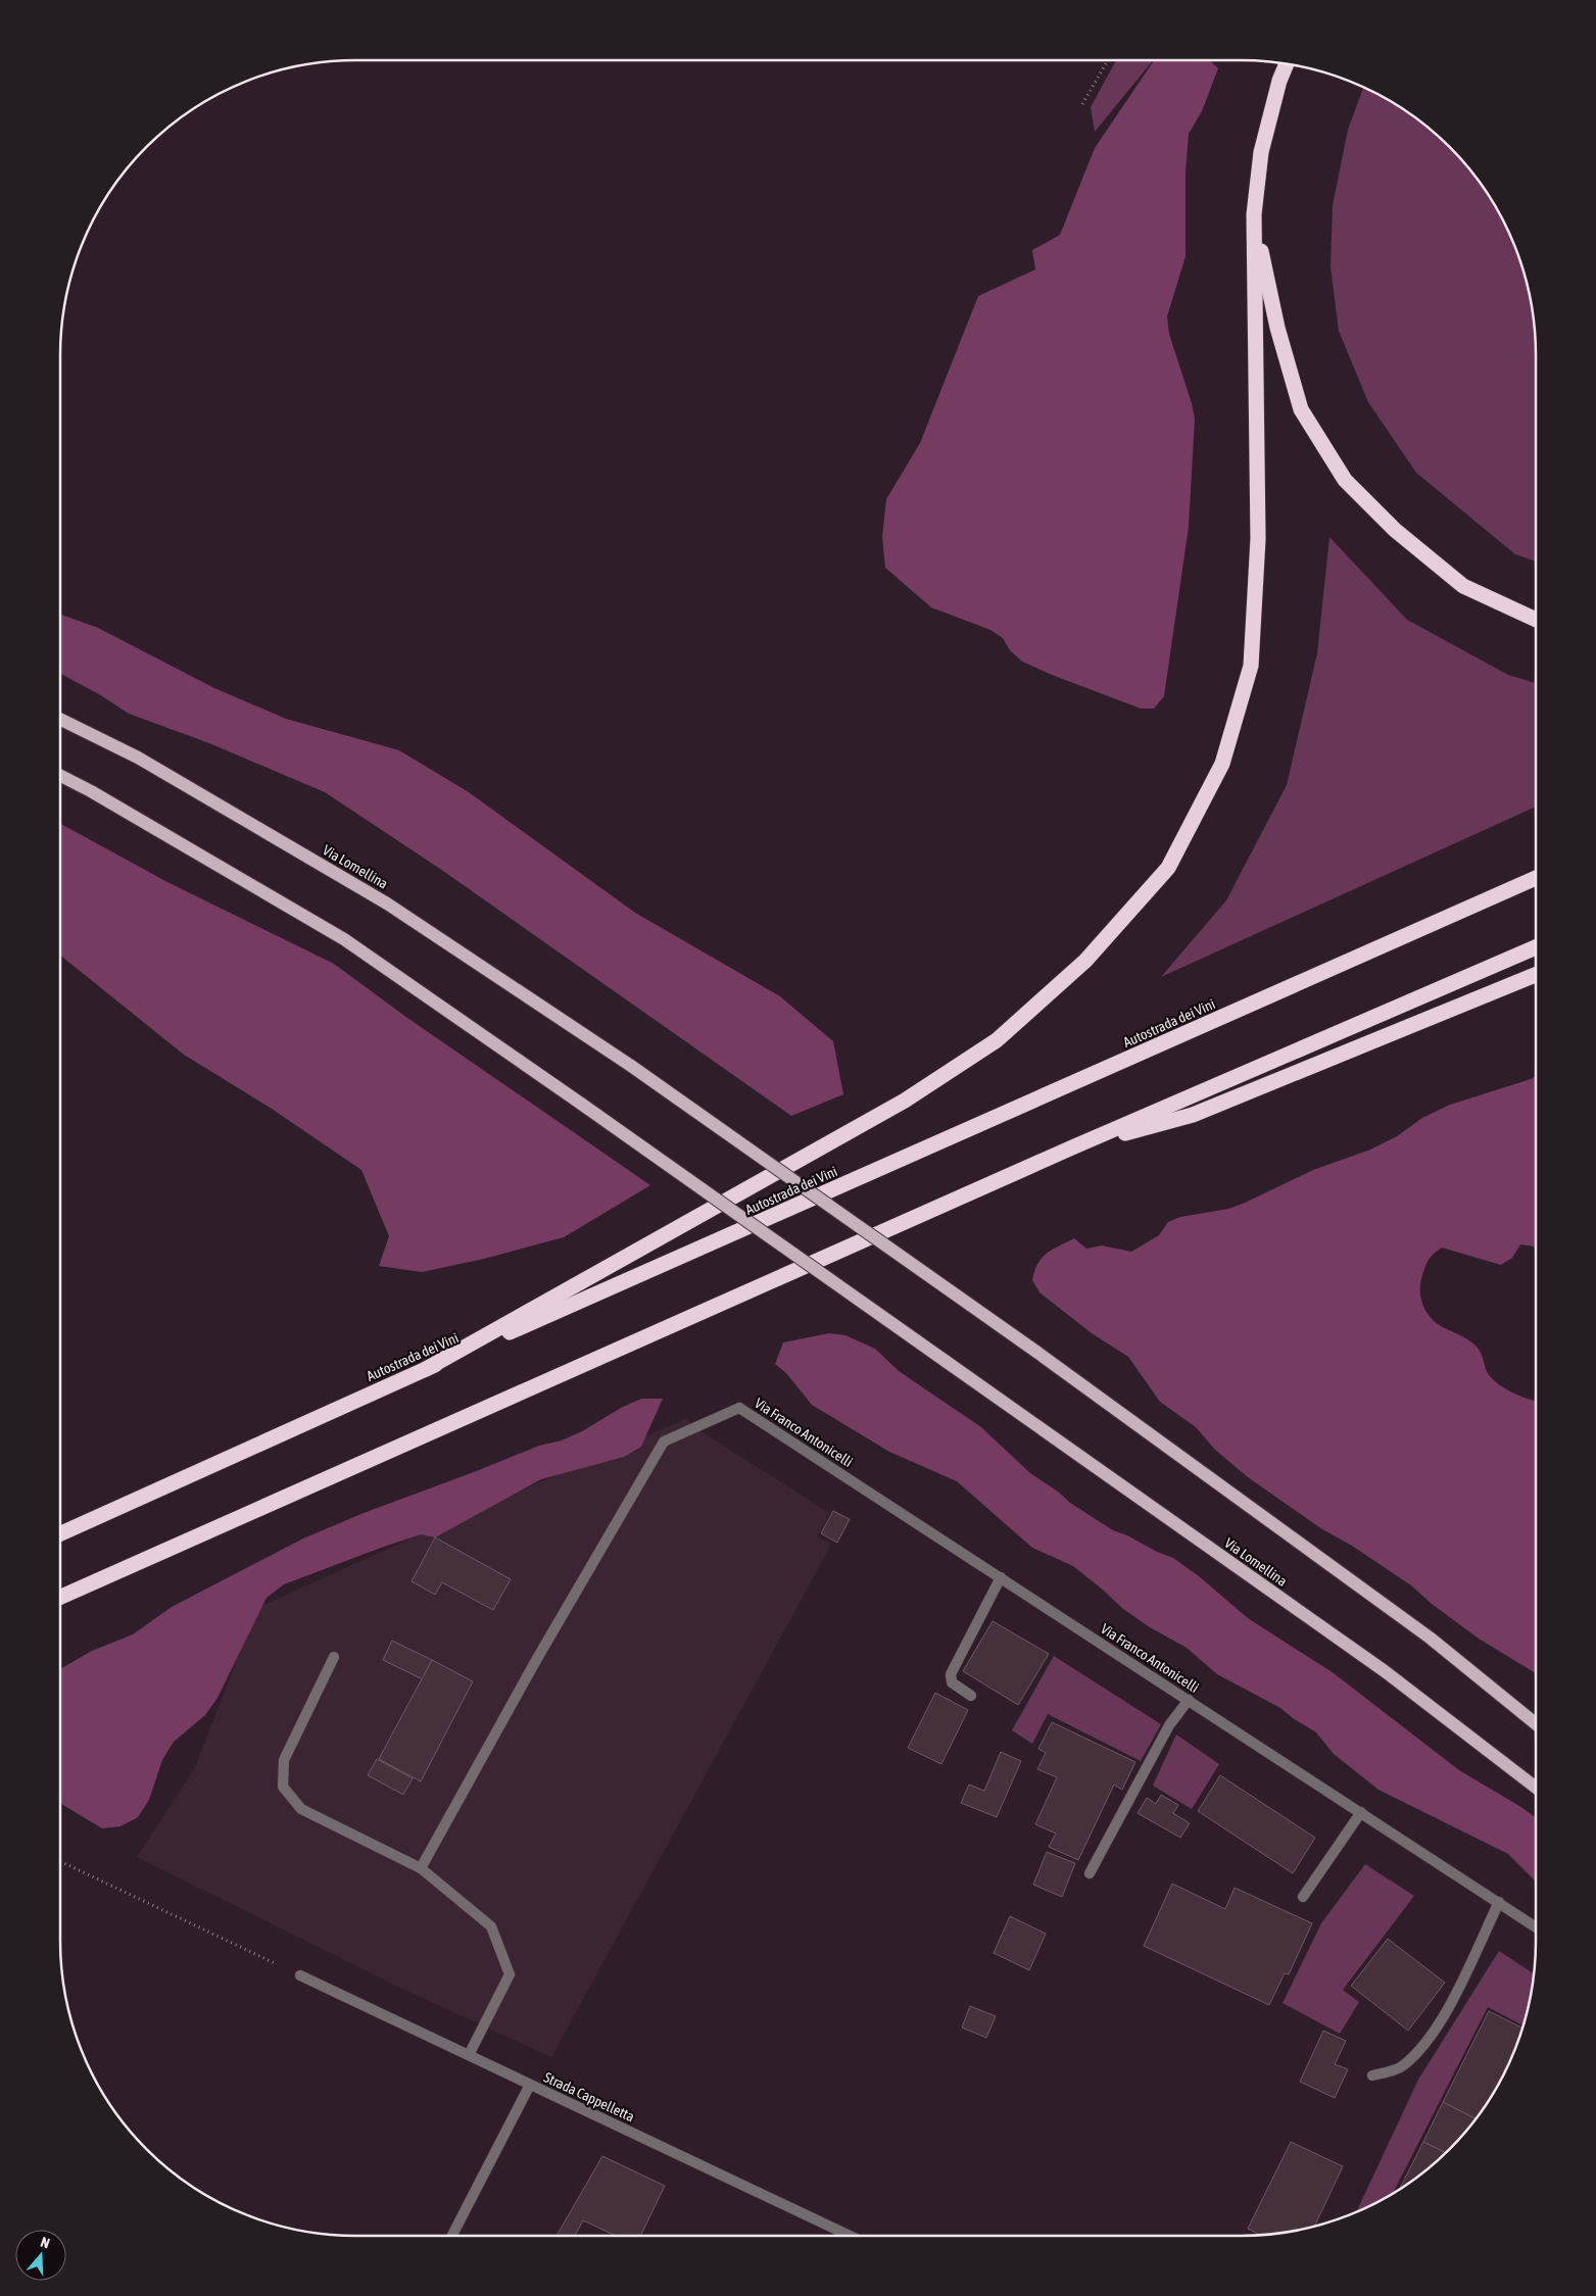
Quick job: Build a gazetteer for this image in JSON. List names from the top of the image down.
{
  "streets": {
    "highway": ["Autostrada dei Vini"],
    "main road": ["Via Lomellina"],
    "street": ["Via Franco Antonicelli", "Strada Cappelletta"]
  },
  "north": "top"
}
